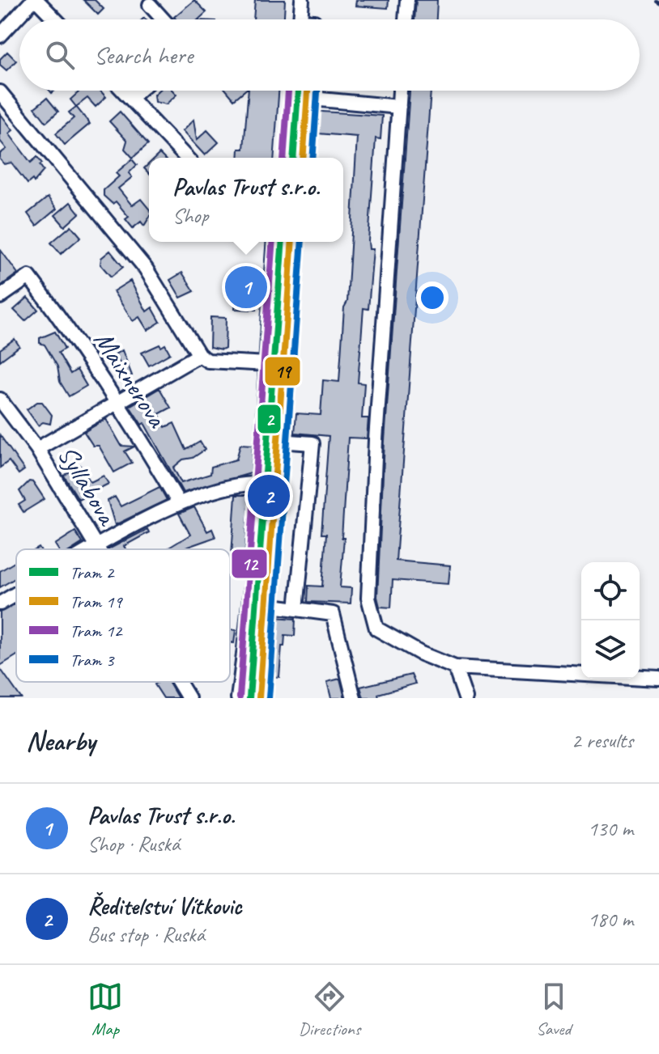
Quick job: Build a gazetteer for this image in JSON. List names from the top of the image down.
{
  "streets": {
    "street": ["Maixnerova", "Syllabova"]
  },
  "lines": [
    "tram line 2",
    "tram line 19",
    "tram line 12",
    "tram line 3"
  ],
  "legend": [
    "Tram 2",
    "Tram 19",
    "Tram 12",
    "Tram 3"
  ],
  "page": {
    "search": "Search here",
    "popup": ["Pavlas Trust s.r.o.", "Shop"],
    "pins": ["1", "2"],
    "heading": ["Nearby", "2 results"],
    "list": [
      {
        "mark": "1",
        "name": "Pavlas Trust s.r.o.",
        "note": "Shop · Ruská",
        "value": "130 m"
      },
      {
        "mark": "2",
        "name": "Ředitelství Vítkovic",
        "note": "Bus stop · Ruská",
        "value": "180 m"
      }
    ],
    "nav": ["Map", "Directions", "Saved"]
  }
}
